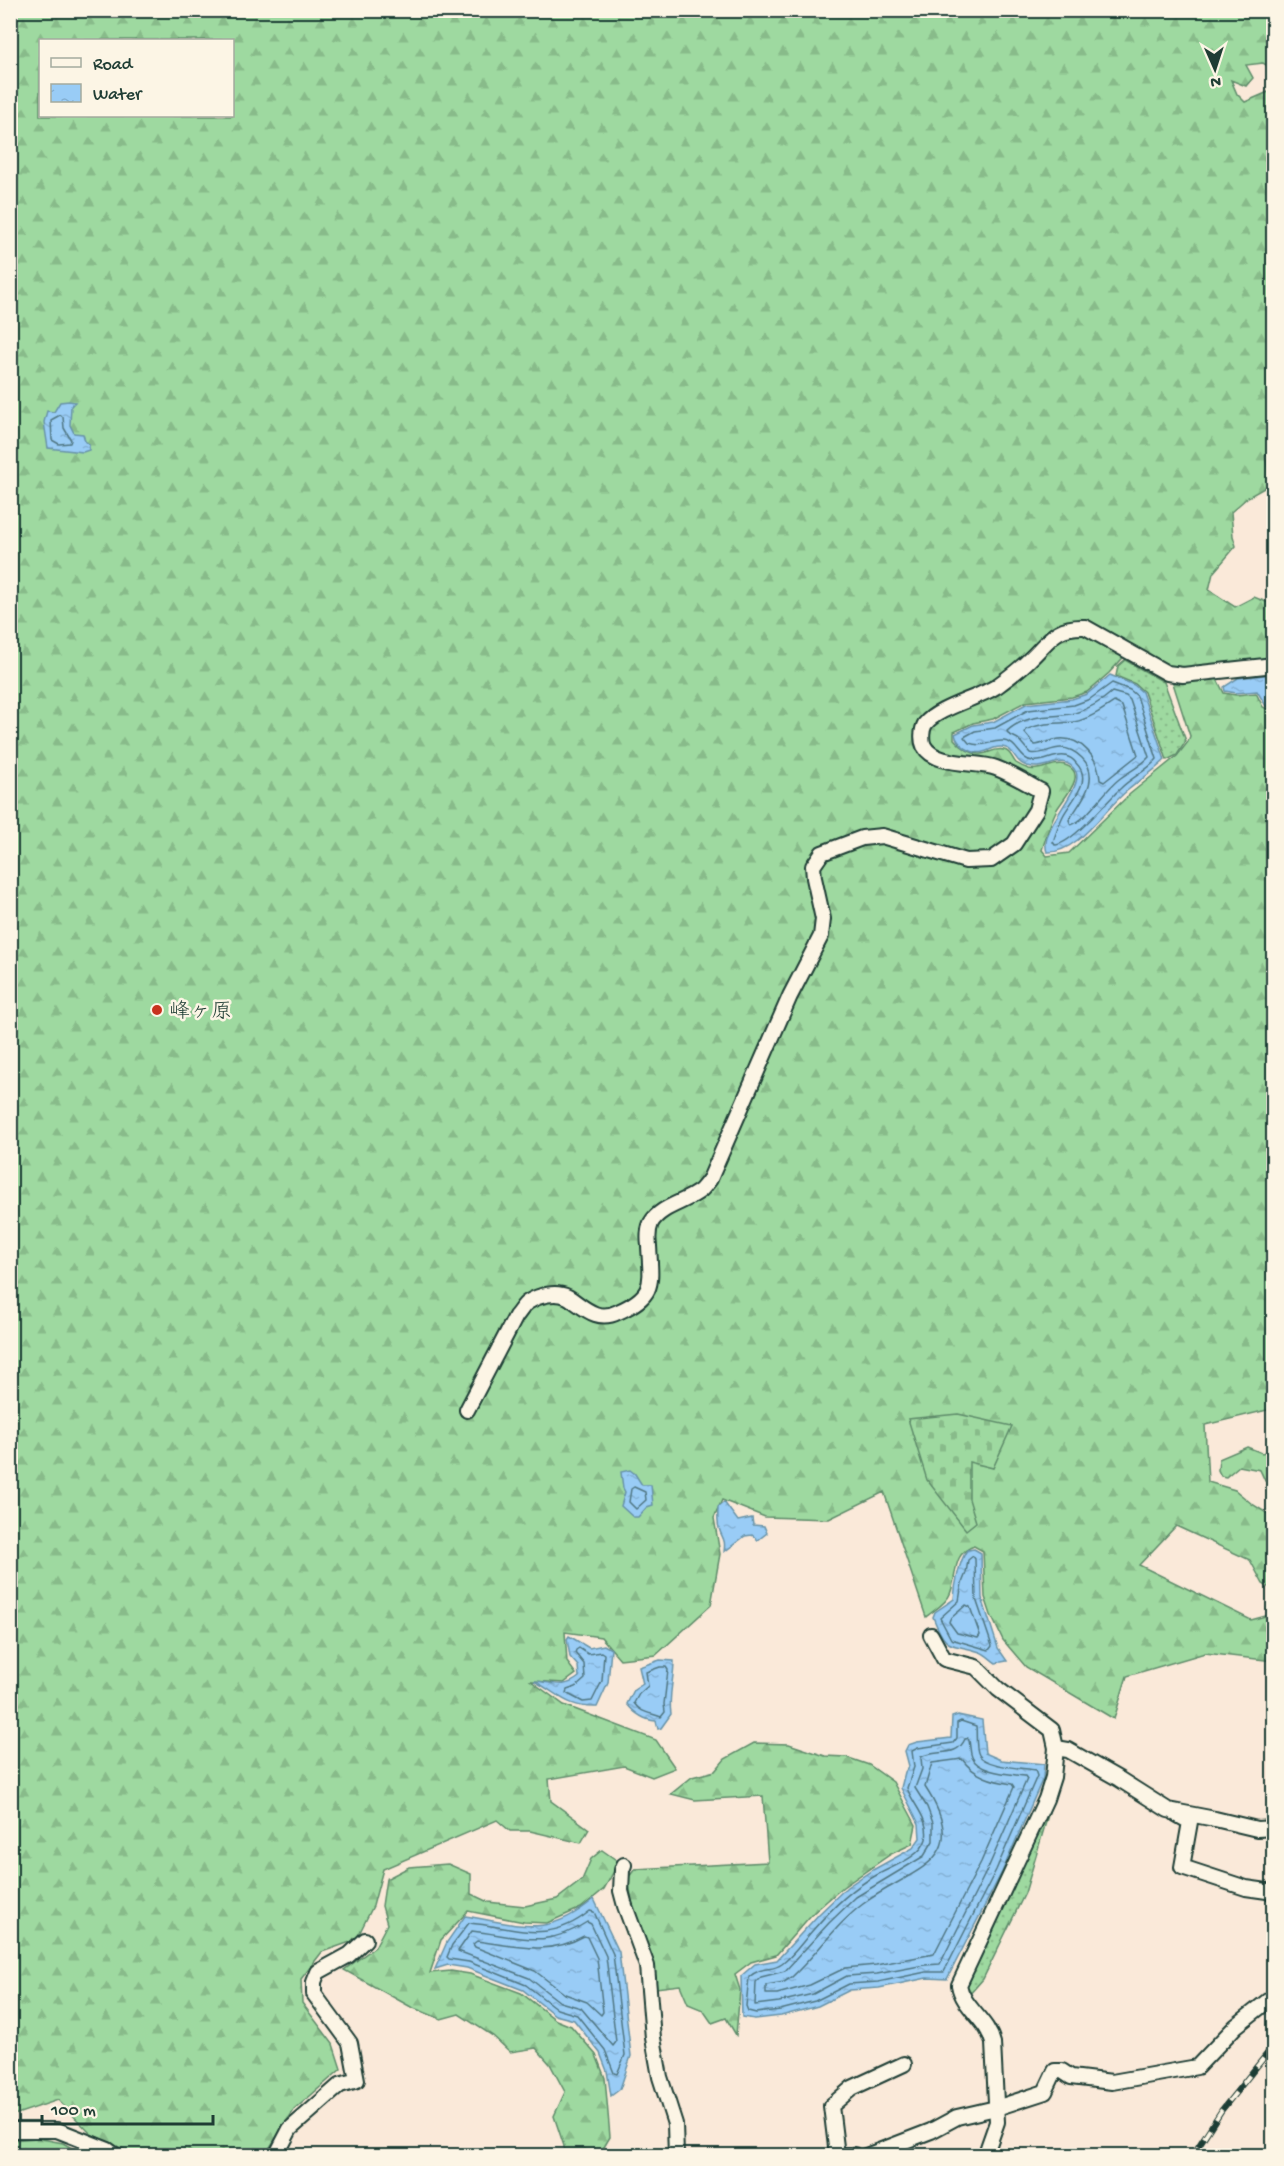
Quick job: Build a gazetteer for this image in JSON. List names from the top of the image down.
{
  "places": ["峰ヶ原"],
  "legend": ["Road", "Water"],
  "scale_bar": "100 m",
  "north": "bottom"
}
